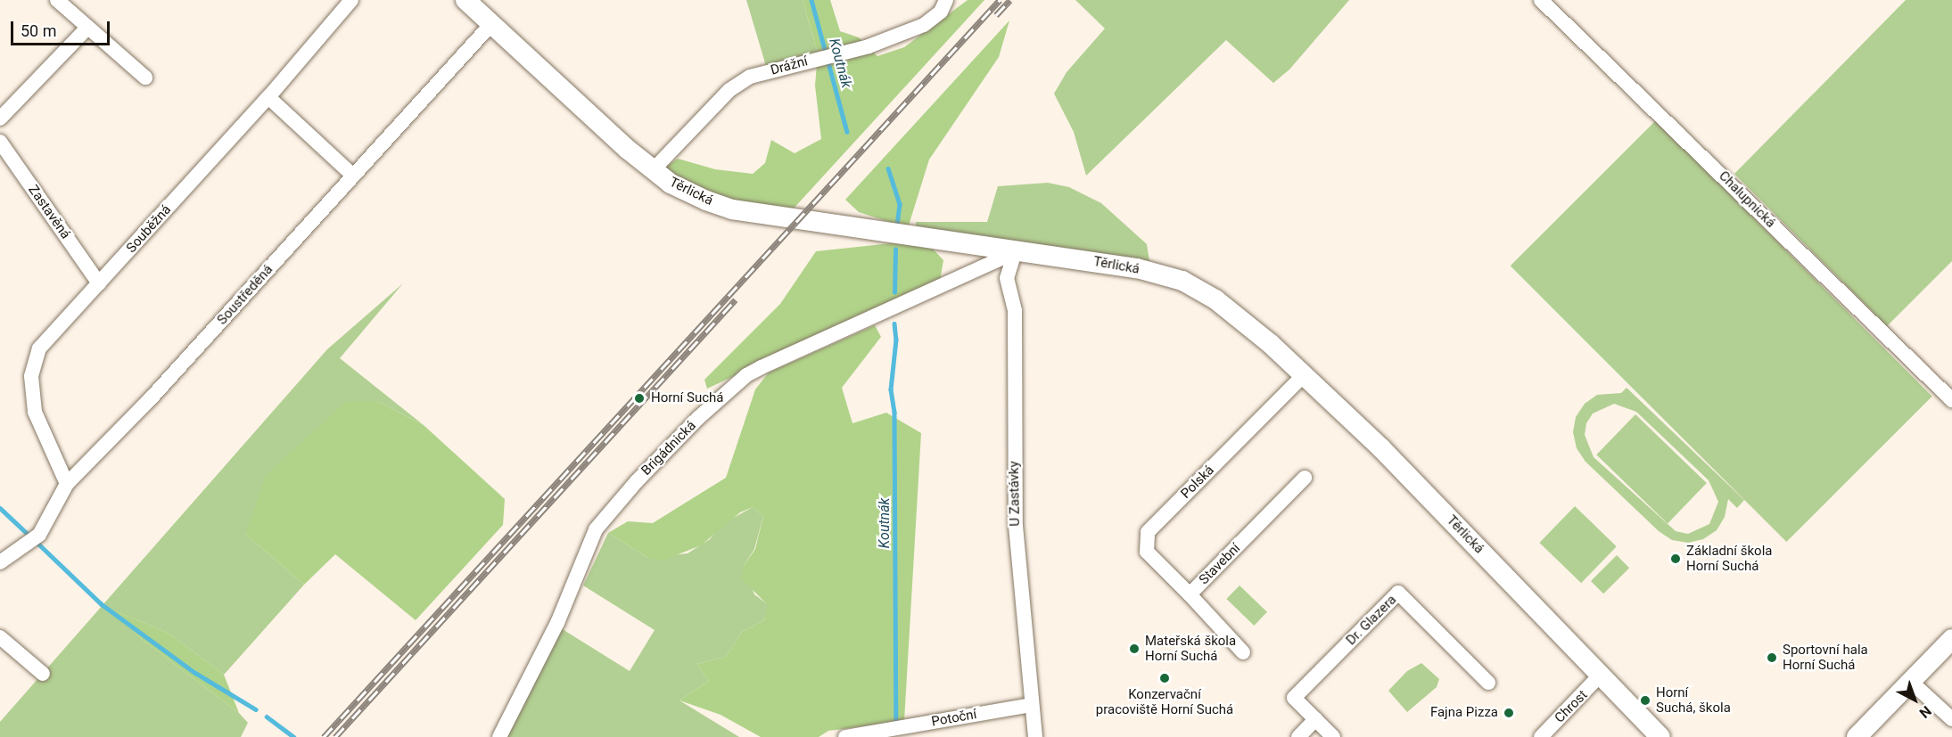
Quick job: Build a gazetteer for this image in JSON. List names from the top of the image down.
{
  "streets": {
    "main road": ["Těrlická"],
    "street": [
      "Drážní",
      "Chalupnická",
      "Zastavěná",
      "Souběžná",
      "Soustředěná",
      "Brigádnická",
      "Polská",
      "U Zastávky",
      "Stavební",
      "Dr. Glazera",
      "Chrost",
      "Potoční"
    ]
  },
  "crossings": [
    ["Drážní", "Těrlická"],
    ["Těrlická", "Soustředěná"],
    ["Těrlická", "Brigádnická"],
    ["Těrlická", "Polská"],
    ["Těrlická", "U Zastávky"],
    ["Těrlická", "Chrost"],
    ["Zastavěná", "Souběžná"],
    ["Souběžná", "Soustředěná"],
    ["Brigádnická", "U Zastávky"],
    ["Polská", "Stavební"],
    ["U Zastávky", "Potoční"]
  ],
  "water": ["Koutnák"],
  "places": [
    "Horní Suchá",
    "Základní škola Horní Suchá",
    "Mateřská škola Horní Suchá",
    "Sportovní hala Horní Suchá",
    "Konzervační pracoviště Horní Suchá",
    "Horní Suchá, škola",
    "Fajna Pizza"
  ],
  "scale_bar": "50 m",
  "north": "bottom right"
}
